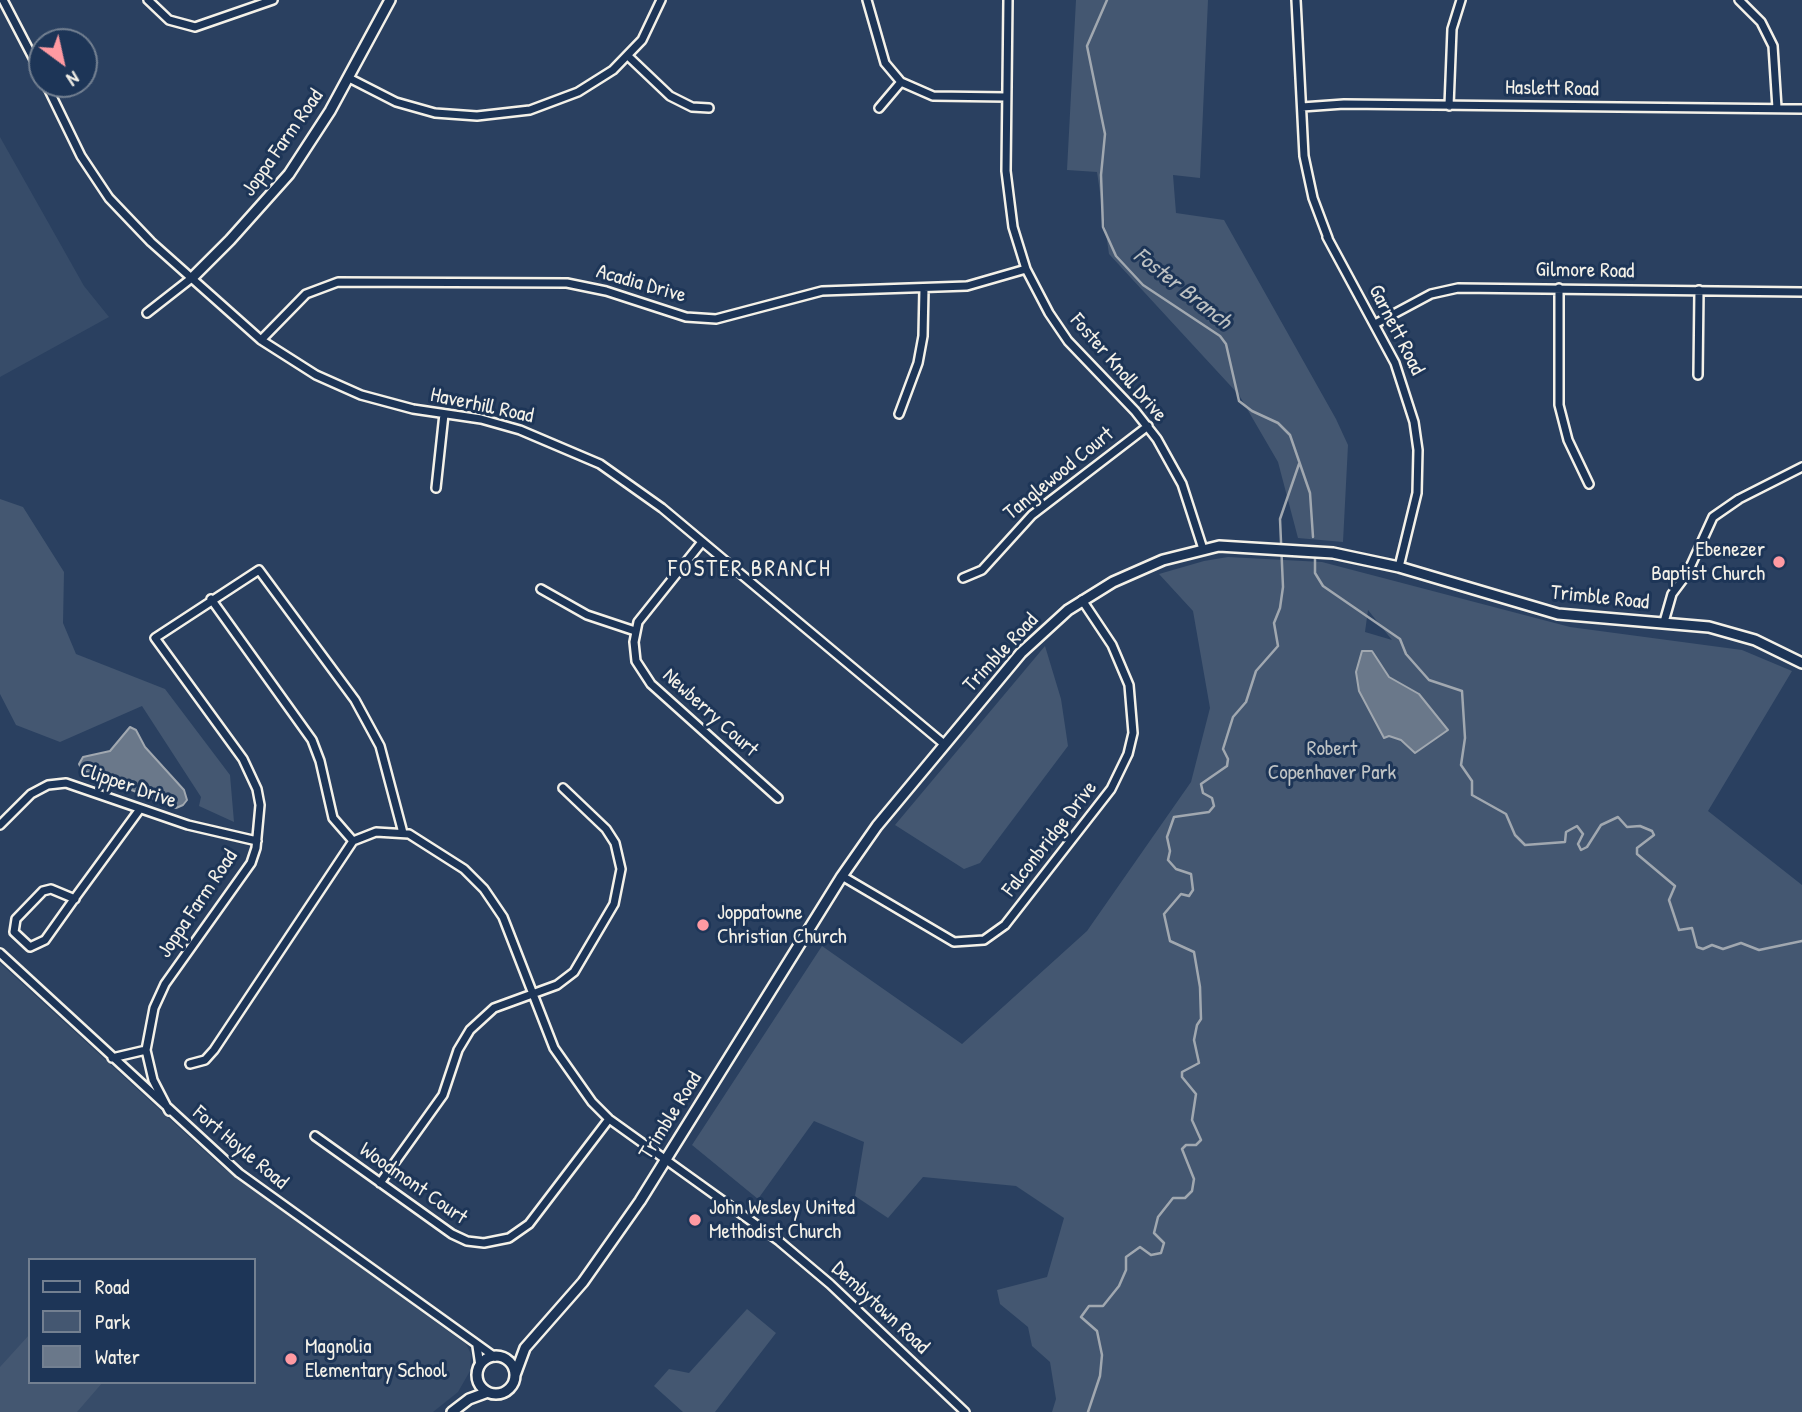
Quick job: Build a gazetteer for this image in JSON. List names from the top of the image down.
{
  "streets": {
    "street": [
      "Haslett Road",
      "Joppa Farm Road",
      "Gilmore Road",
      "Acadia Drive",
      "Garnett Road",
      "Foster Knoll Drive",
      "Haverhill Road",
      "Tanglewood Court",
      "Trimble Road",
      "Newberry Court",
      "Clipper Drive",
      "Falconbridge Drive",
      "Fort Hoyle Road",
      "Woodmont Court",
      "Dembytown Road"
    ]
  },
  "crossings": [
    ["Haslett Road", "Garnett Road"],
    ["Joppa Farm Road", "Haverhill Road"],
    ["Joppa Farm Road", "Clipper Drive"],
    ["Joppa Farm Road", "Fort Hoyle Road"],
    ["Gilmore Road", "Garnett Road"],
    ["Acadia Drive", "Foster Knoll Drive"],
    ["Acadia Drive", "Haverhill Road"],
    ["Garnett Road", "Trimble Road"],
    ["Foster Knoll Drive", "Tanglewood Court"],
    ["Foster Knoll Drive", "Trimble Road"],
    ["Haverhill Road", "Trimble Road"],
    ["Trimble Road", "Falconbridge Drive"],
    ["Trimble Road", "Fort Hoyle Road"],
    ["Trimble Road", "Dembytown Road"],
    ["Woodmont Court", "Dembytown Road"]
  ],
  "districts": ["FOSTER BRANCH"],
  "water": ["Foster Branch"],
  "parks": ["Robert Copenhaver Park"],
  "places": [
    "Ebenezer Baptist Church",
    "Joppatowne Christian Church",
    "John Wesley United Methodist Church",
    "Magnolia Elementary School"
  ],
  "legend": ["Road", "Park", "Water"],
  "north": "bottom right"
}
